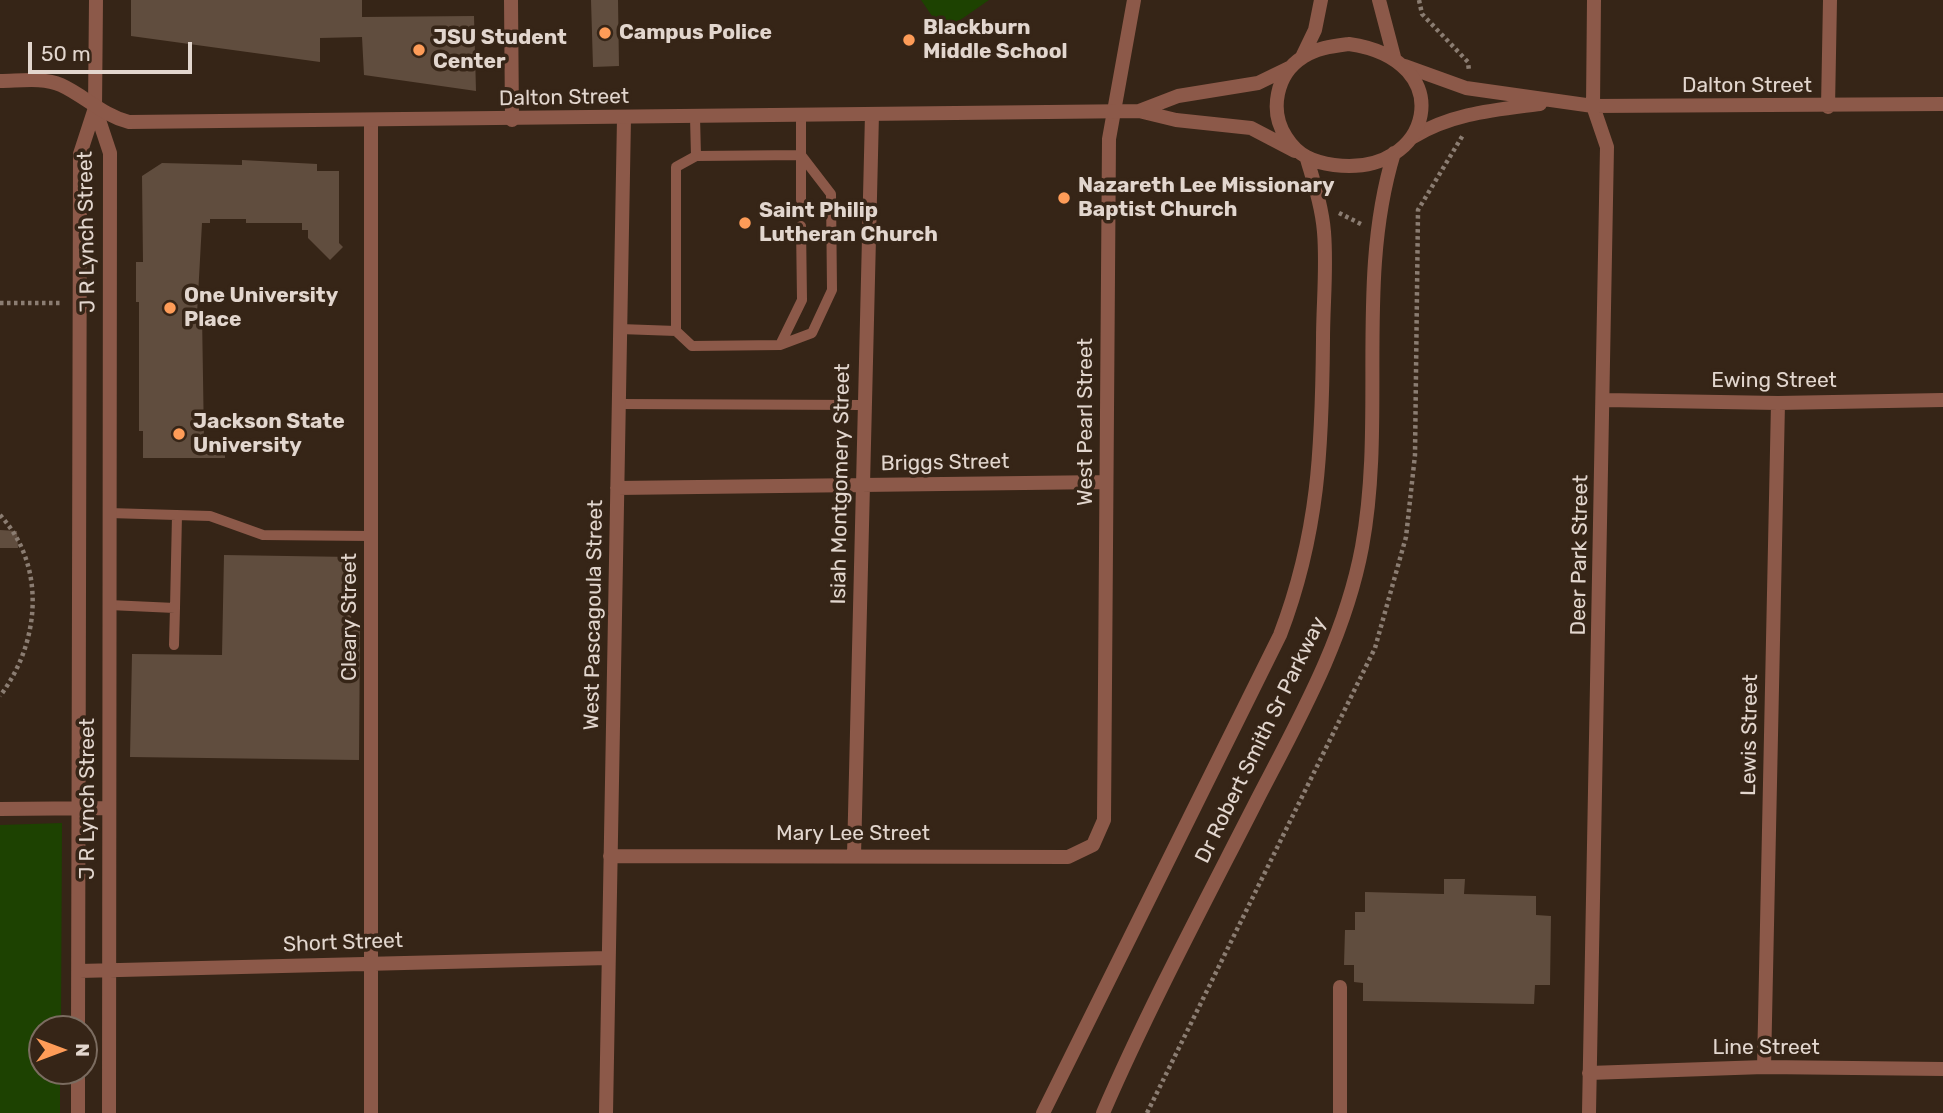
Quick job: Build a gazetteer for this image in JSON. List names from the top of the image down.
{
  "streets": {
    "street": [
      "Dalton Street",
      "J R Lynch Street",
      "Ewing Street",
      "West Pearl Street",
      "Briggs Street",
      "Isiah Montgomery Street",
      "Deer Park Street",
      "West Pascagoula Street",
      "Cleary Street",
      "Lewis Street",
      "Dr Robert Smith Sr Parkway",
      "Mary Lee Street",
      "Short Street",
      "Line Street"
    ]
  },
  "crossings": [
    ["Dalton Street", "J R Lynch Street"],
    ["Dalton Street", "West Pearl Street"],
    ["Dalton Street", "Isiah Montgomery Street"],
    ["Dalton Street", "Deer Park Street"],
    ["Dalton Street", "West Pascagoula Street"],
    ["Dalton Street", "Cleary Street"],
    ["Dalton Street", "Dr Robert Smith Sr Parkway"],
    ["J R Lynch Street", "Short Street"],
    ["Ewing Street", "Deer Park Street"],
    ["Ewing Street", "Lewis Street"],
    ["West Pearl Street", "Briggs Street"],
    ["West Pearl Street", "Mary Lee Street"],
    ["Briggs Street", "Isiah Montgomery Street"],
    ["Briggs Street", "West Pascagoula Street"],
    ["Isiah Montgomery Street", "Mary Lee Street"],
    ["Deer Park Street", "Line Street"],
    ["West Pascagoula Street", "Mary Lee Street"],
    ["West Pascagoula Street", "Short Street"],
    ["Cleary Street", "Short Street"],
    ["Lewis Street", "Line Street"]
  ],
  "places": [
    "Campus Police",
    "Blackburn Middle School",
    "JSU Student Center",
    "Nazareth Lee Missionary Baptist Church",
    "Saint Philip Lutheran Church",
    "One University Place",
    "Jackson State University"
  ],
  "scale_bar": "50 m",
  "north": "right"
}
